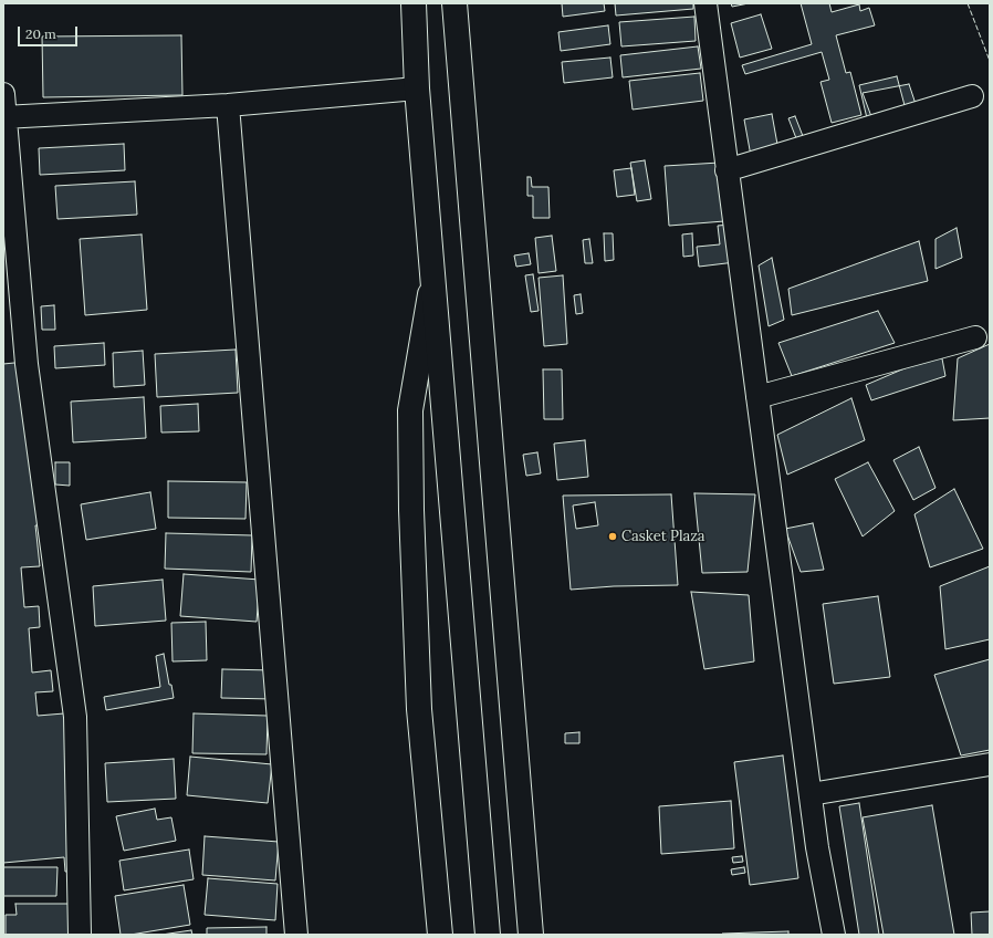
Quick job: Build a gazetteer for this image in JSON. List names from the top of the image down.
{
  "places": ["Casket Plaza"],
  "scale_bar": "20 m"
}
